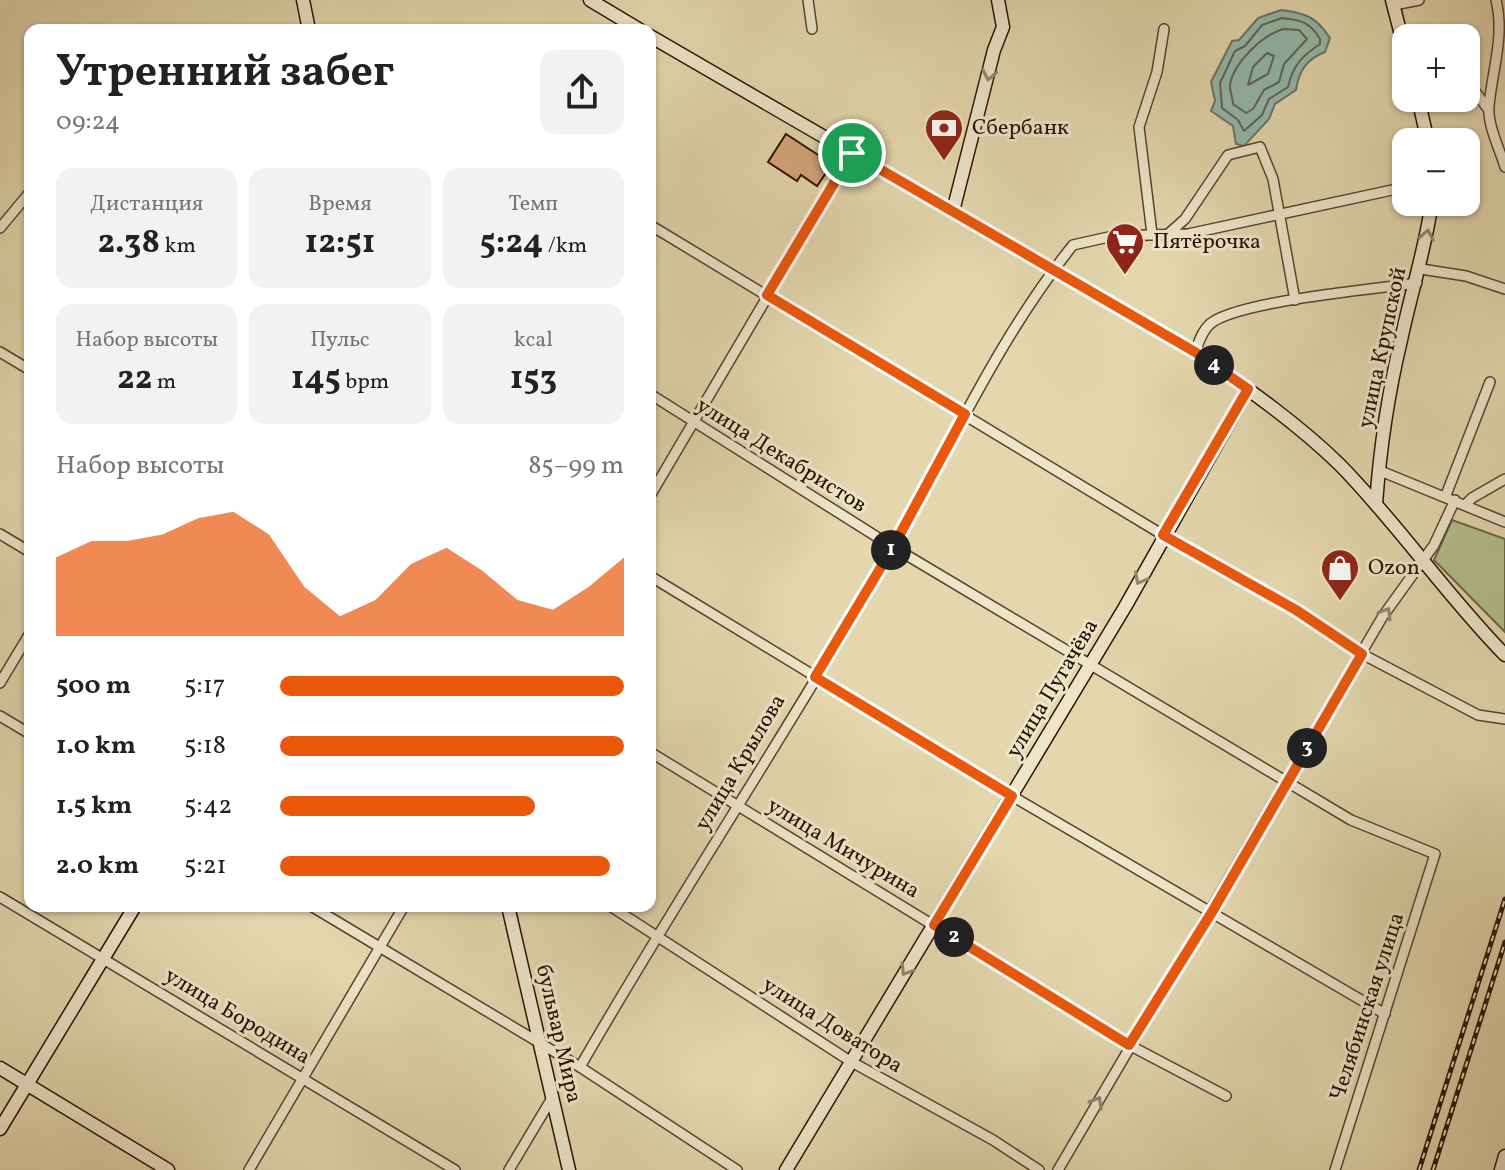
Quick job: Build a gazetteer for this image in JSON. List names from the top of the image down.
{
  "streets": {
    "street": [
      "улица Крупской",
      "улица Декабристов",
      "улица Пугачёва",
      "улица Крылова",
      "улица Мичурина",
      "Челябинская улица",
      "улица Бородина",
      "улица Доватора",
      "бульвар Мира"
    ]
  },
  "crossings": [
    ["улица Декабристов", "улица Пугачёва"],
    ["улица Декабристов", "улица Крылова"],
    ["улица Декабристов", "Челябинская улица"],
    ["улица Пугачёва", "улица Мичурина"],
    ["улица Пугачёва", "улица Доватора"],
    ["улица Крылова", "улица Мичурина"],
    ["улица Крылова", "улица Доватора"]
  ],
  "places": {
    "bank": ["Сбербанк"],
    "supermarket": ["Пятёрочка"],
    "shop": ["Ozon"]
  },
  "page": {
    "map_buttons": ["+", "−"],
    "heading": ["Утренний забег", "09:24"],
    "stats": [
      ["Дистанция", "2.38 km"],
      ["Время", "12:51"],
      ["Темп", "5:24 /km"],
      ["Набор высоты", "22 m"],
      ["Пульс", "145 bpm"],
      ["kcal", "153"]
    ],
    "pins": [
      "4",
      "1",
      "3",
      "2"
    ],
    "chart": ["Набор высоты", "85–99 m"],
    "list": [
      {
        "name": "500 m",
        "note": "5:17"
      },
      {
        "name": "1.0 km",
        "note": "5:18"
      },
      {
        "name": "1.5 km",
        "note": "5:42"
      },
      {
        "name": "2.0 km",
        "note": "5:21"
      }
    ]
  }
}
